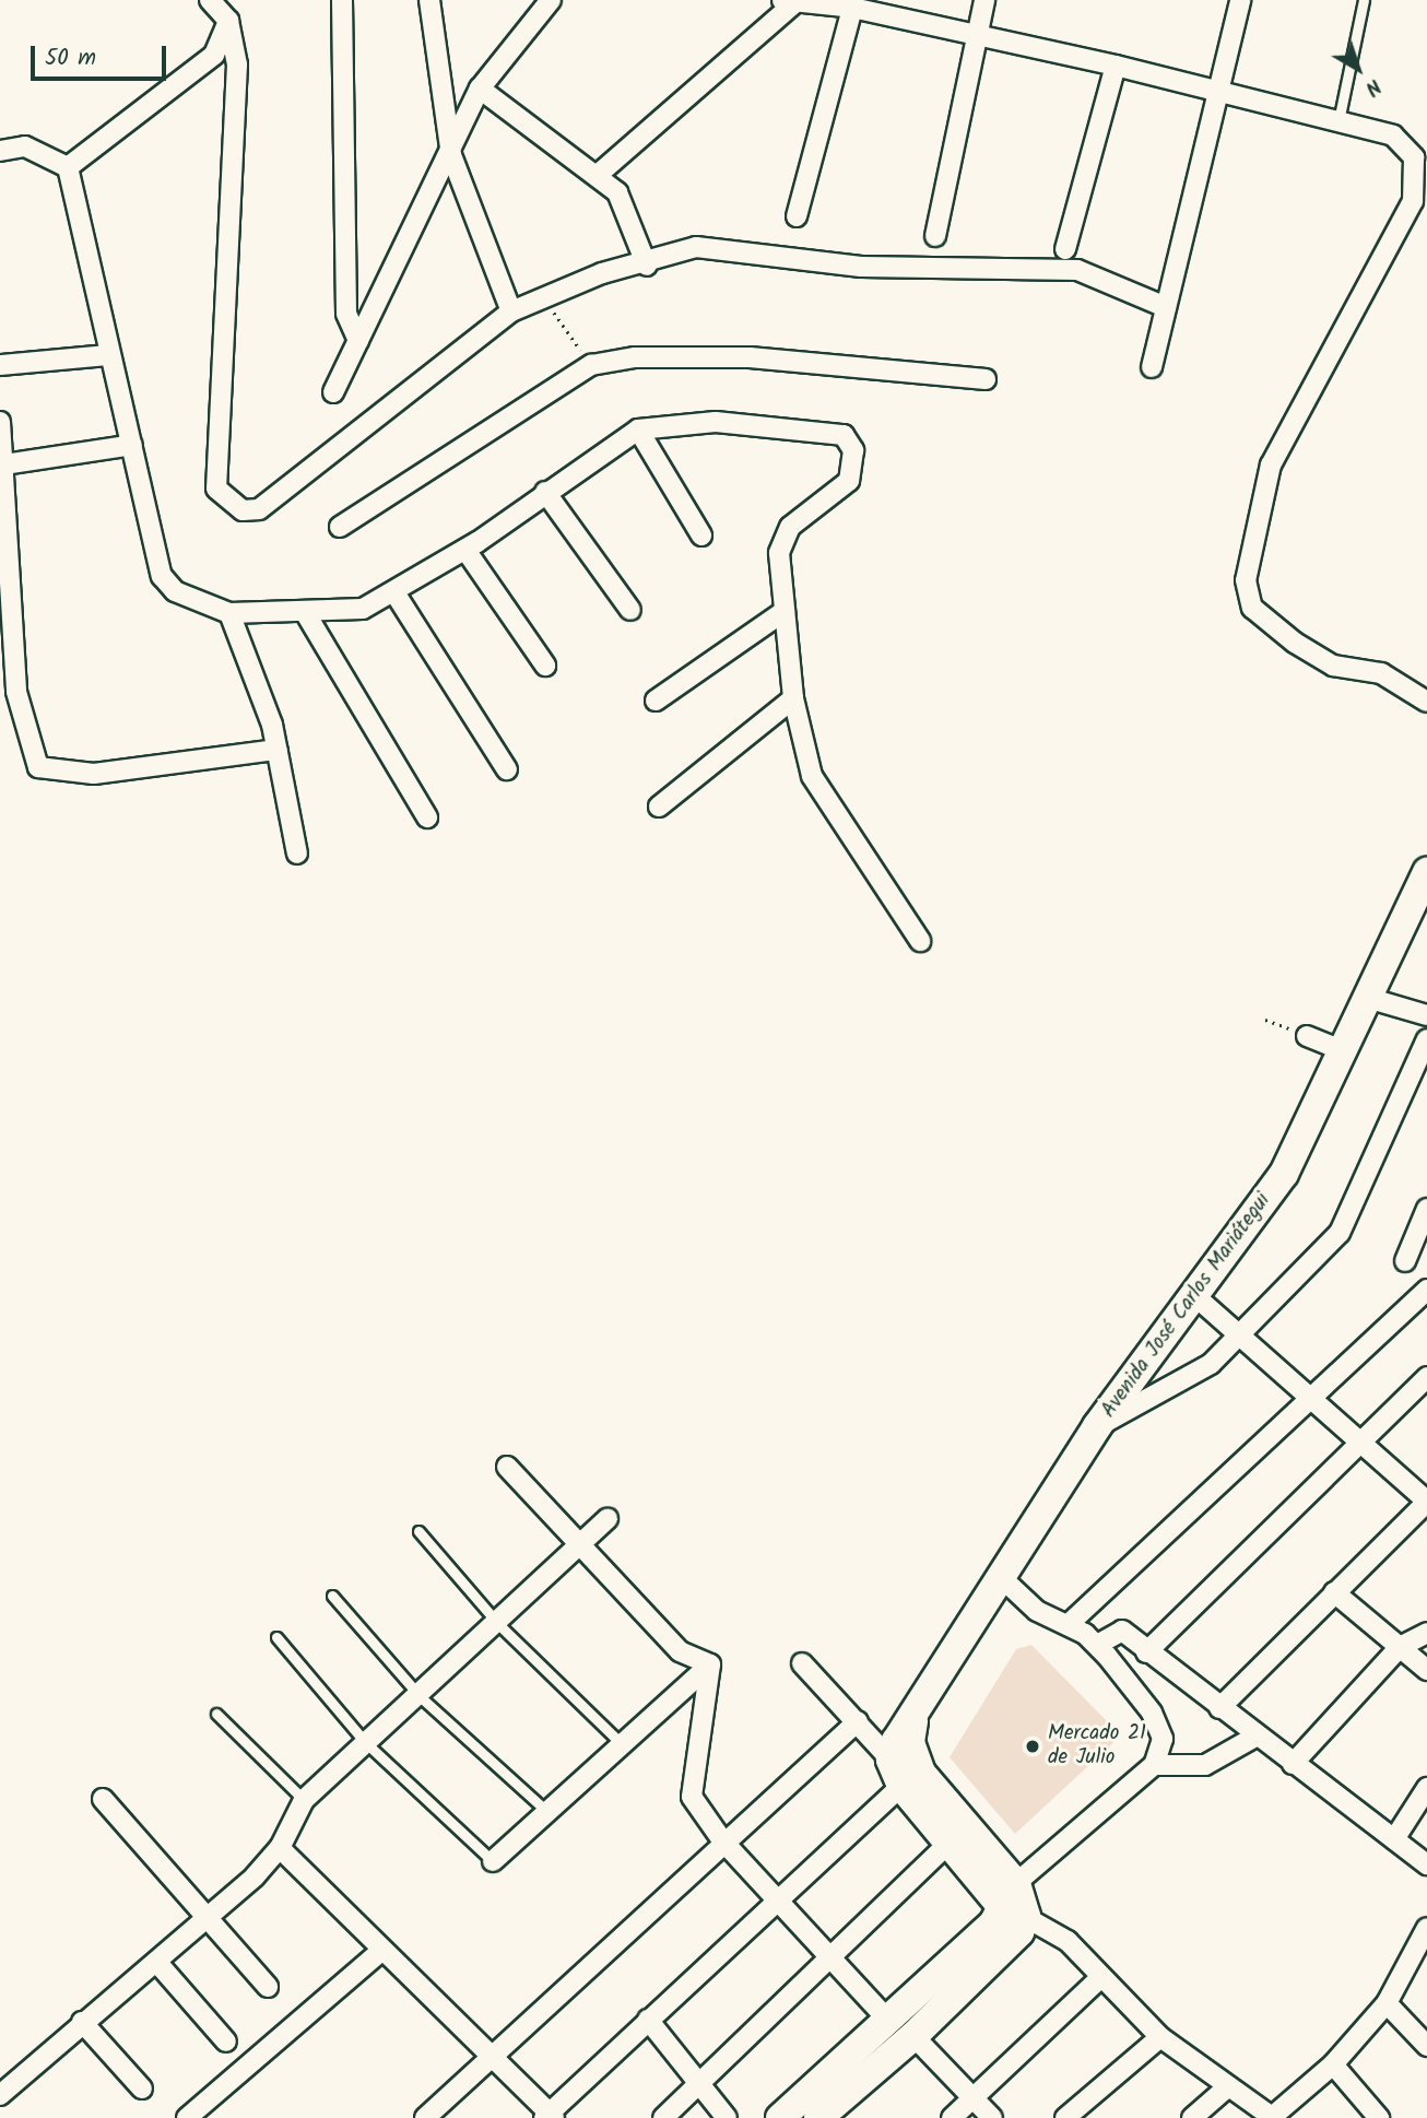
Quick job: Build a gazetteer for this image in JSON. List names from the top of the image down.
{
  "streets": {
    "street": ["Avenida José Carlos Mariátegui"]
  },
  "places": ["Mercado 21 de Julio"],
  "scale_bar": "50 m",
  "north": "bottom right"
}
